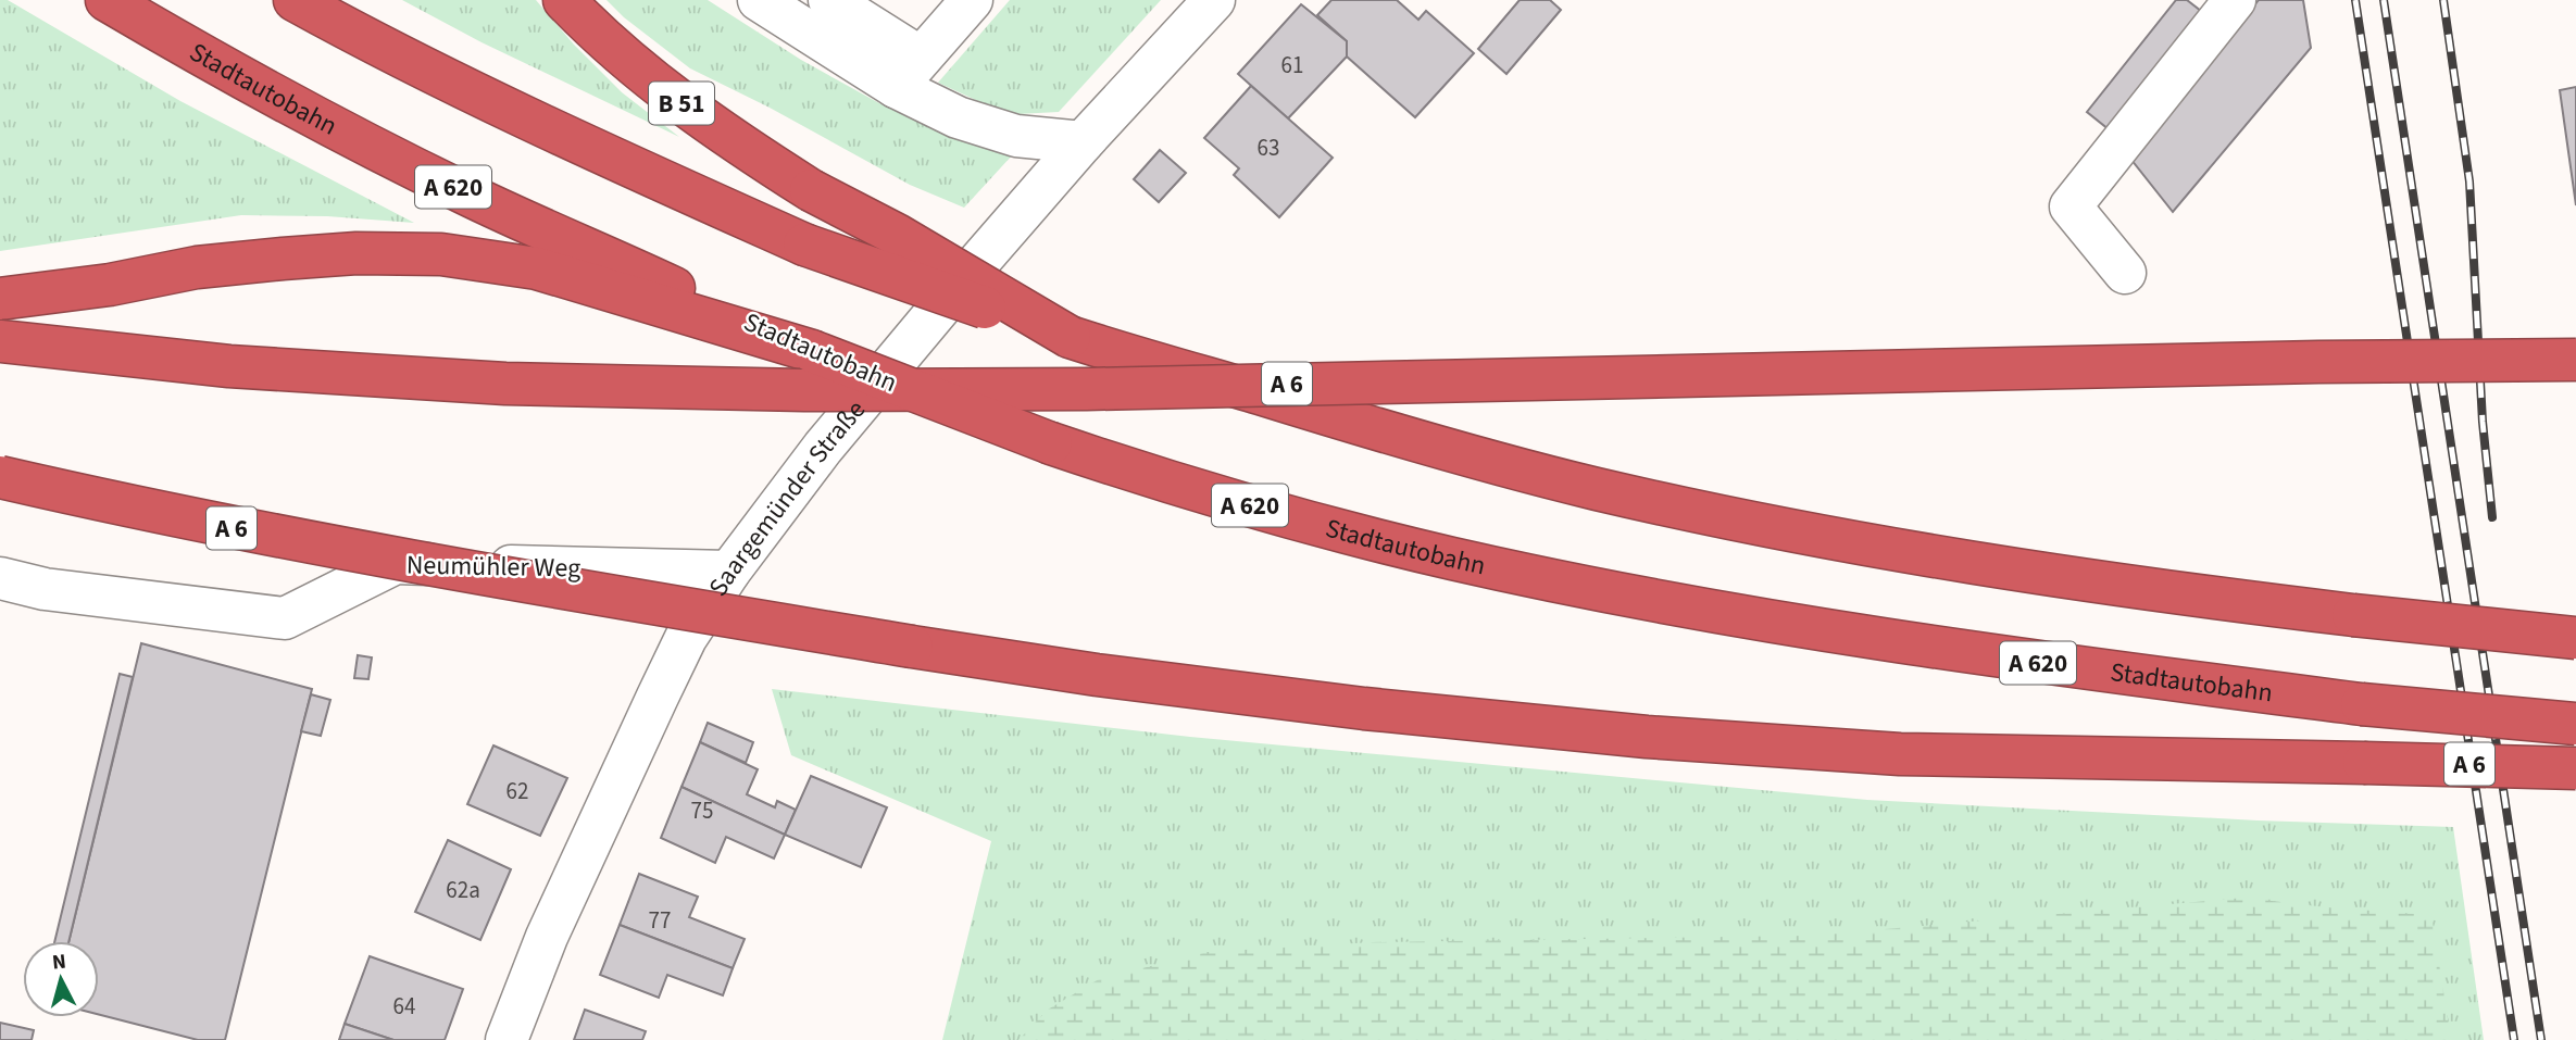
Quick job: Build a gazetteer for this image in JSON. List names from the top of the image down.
{
  "streets": {
    "highway": [
      "Stadtautobahn",
      "B 51",
      "A 620",
      "A 6"
    ],
    "street": ["Saargemünder Straße", "Neumühler Weg"]
  },
  "crossings": [
    ["Saargemünder Straße", "Neumühler Weg"]
  ],
  "house_numbers": [
    "61",
    "63",
    "62",
    "75",
    "62a",
    "77",
    "64"
  ],
  "north": "top"
}
